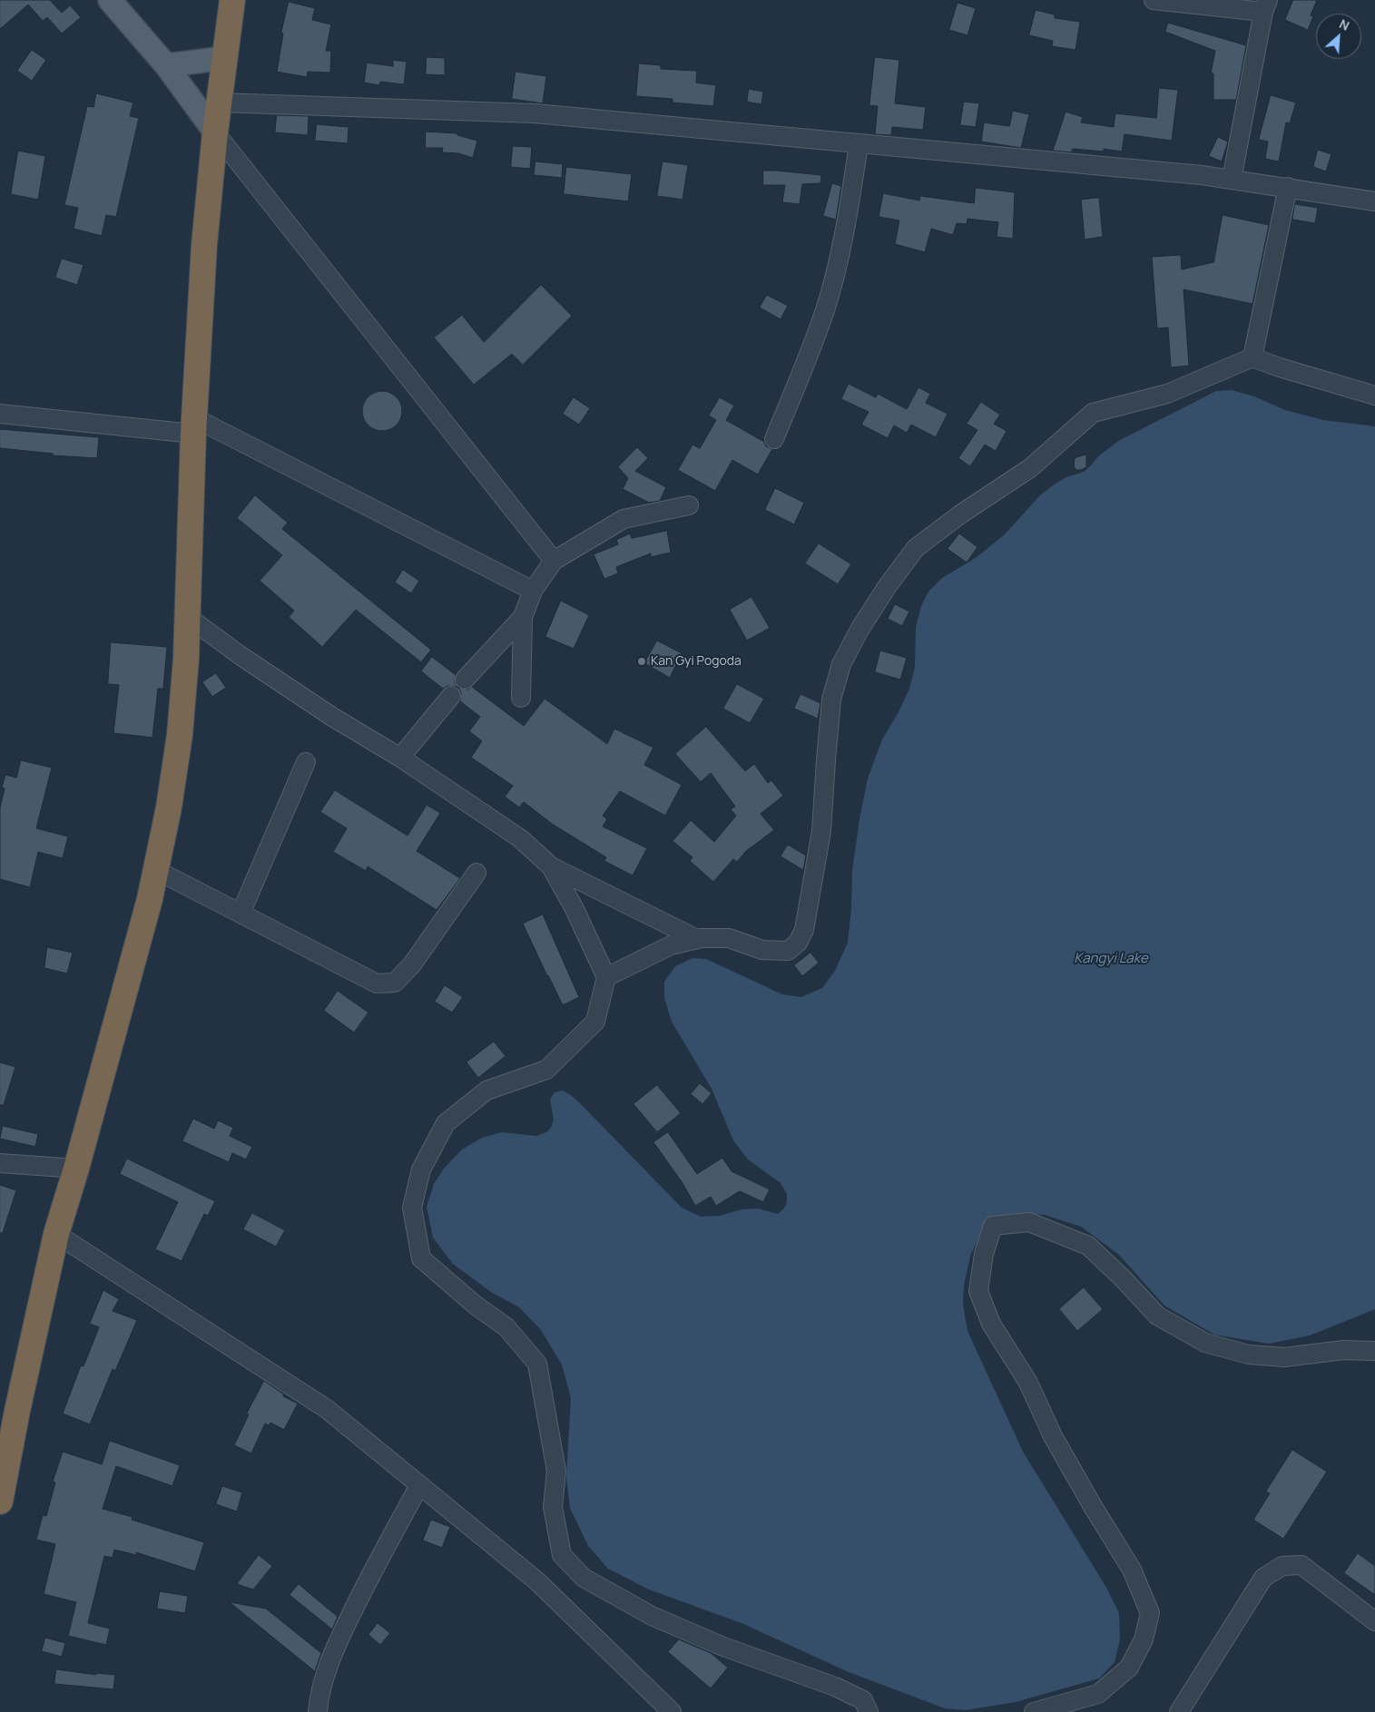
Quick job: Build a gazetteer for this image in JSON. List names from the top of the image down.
{
  "water": ["Kangyi Lake"],
  "places": ["Kan Gyi Pogoda"],
  "north": "top right"
}
